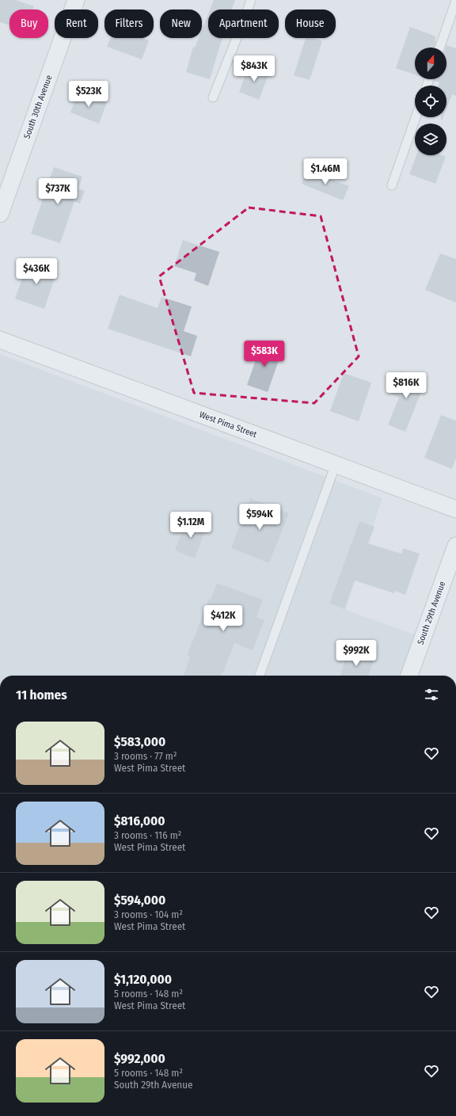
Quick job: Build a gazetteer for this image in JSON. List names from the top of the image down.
{
  "streets": {
    "street": ["South 30th Avenue", "West Pima Street", "South 29th Avenue"]
  },
  "north": "top",
  "page": {
    "chip": [
      "Buy",
      "Rent",
      "Filters",
      "New",
      "Apartment",
      "House"
    ],
    "price": [
      "$843K",
      "$523K",
      "$1.46M",
      "$737K",
      "$436K",
      "$583K",
      "$816K",
      "$594K",
      "$1.12M",
      "$412K",
      "$992K"
    ],
    "heading": "11 homes",
    "list": [
      {
        "name": "$583,000",
        "note": "3 rooms · 77 m² · West Pima Street"
      },
      {
        "name": "$816,000",
        "note": "3 rooms · 116 m² · West Pima Street"
      },
      {
        "name": "$594,000",
        "note": "3 rooms · 104 m² · West Pima Street"
      },
      {
        "name": "$1,120,000",
        "note": "5 rooms · 148 m² · West Pima Street"
      },
      {
        "name": "$992,000",
        "note": "5 rooms · 148 m² · South 29th Avenue"
      }
    ]
  }
}
